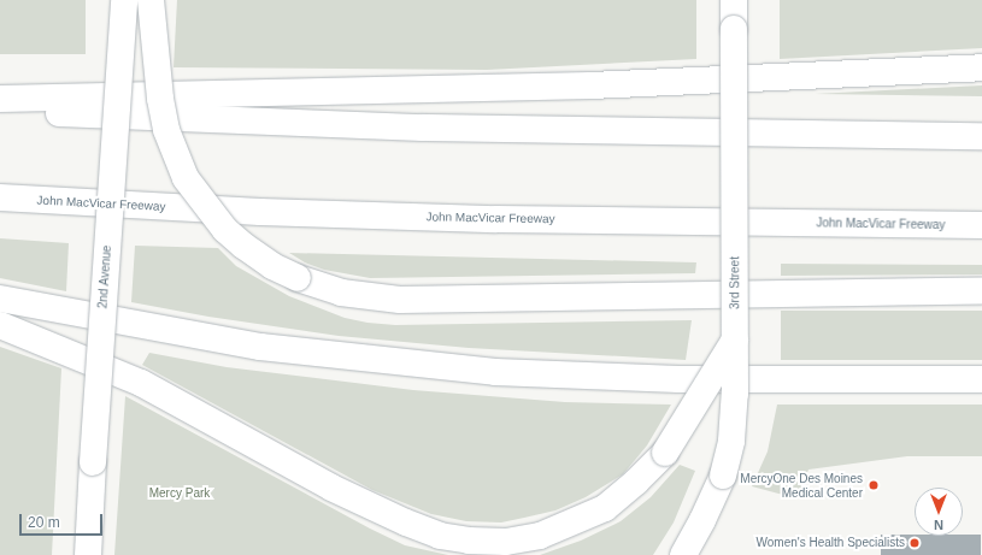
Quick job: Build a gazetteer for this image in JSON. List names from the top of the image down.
{
  "streets": {
    "main road": ["John MacVicar Freeway", "2nd Avenue", "3rd Street"]
  },
  "parks": ["Mercy Park"],
  "places": ["MercyOne Des Moines Medical Center", "Women's Health Specialists"],
  "scale_bar": "20 m",
  "north": "bottom"
}
